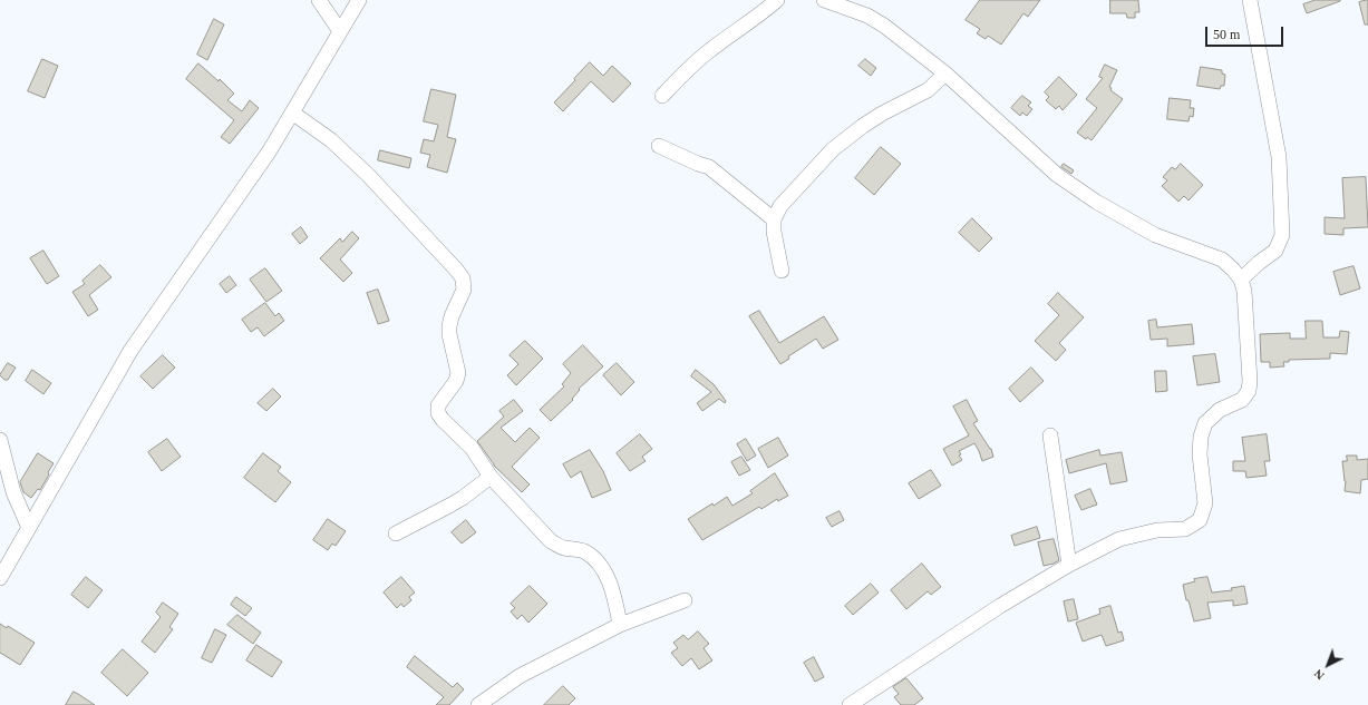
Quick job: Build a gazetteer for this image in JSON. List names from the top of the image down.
{
  "scale_bar": "50 m",
  "north": "bottom left"
}
